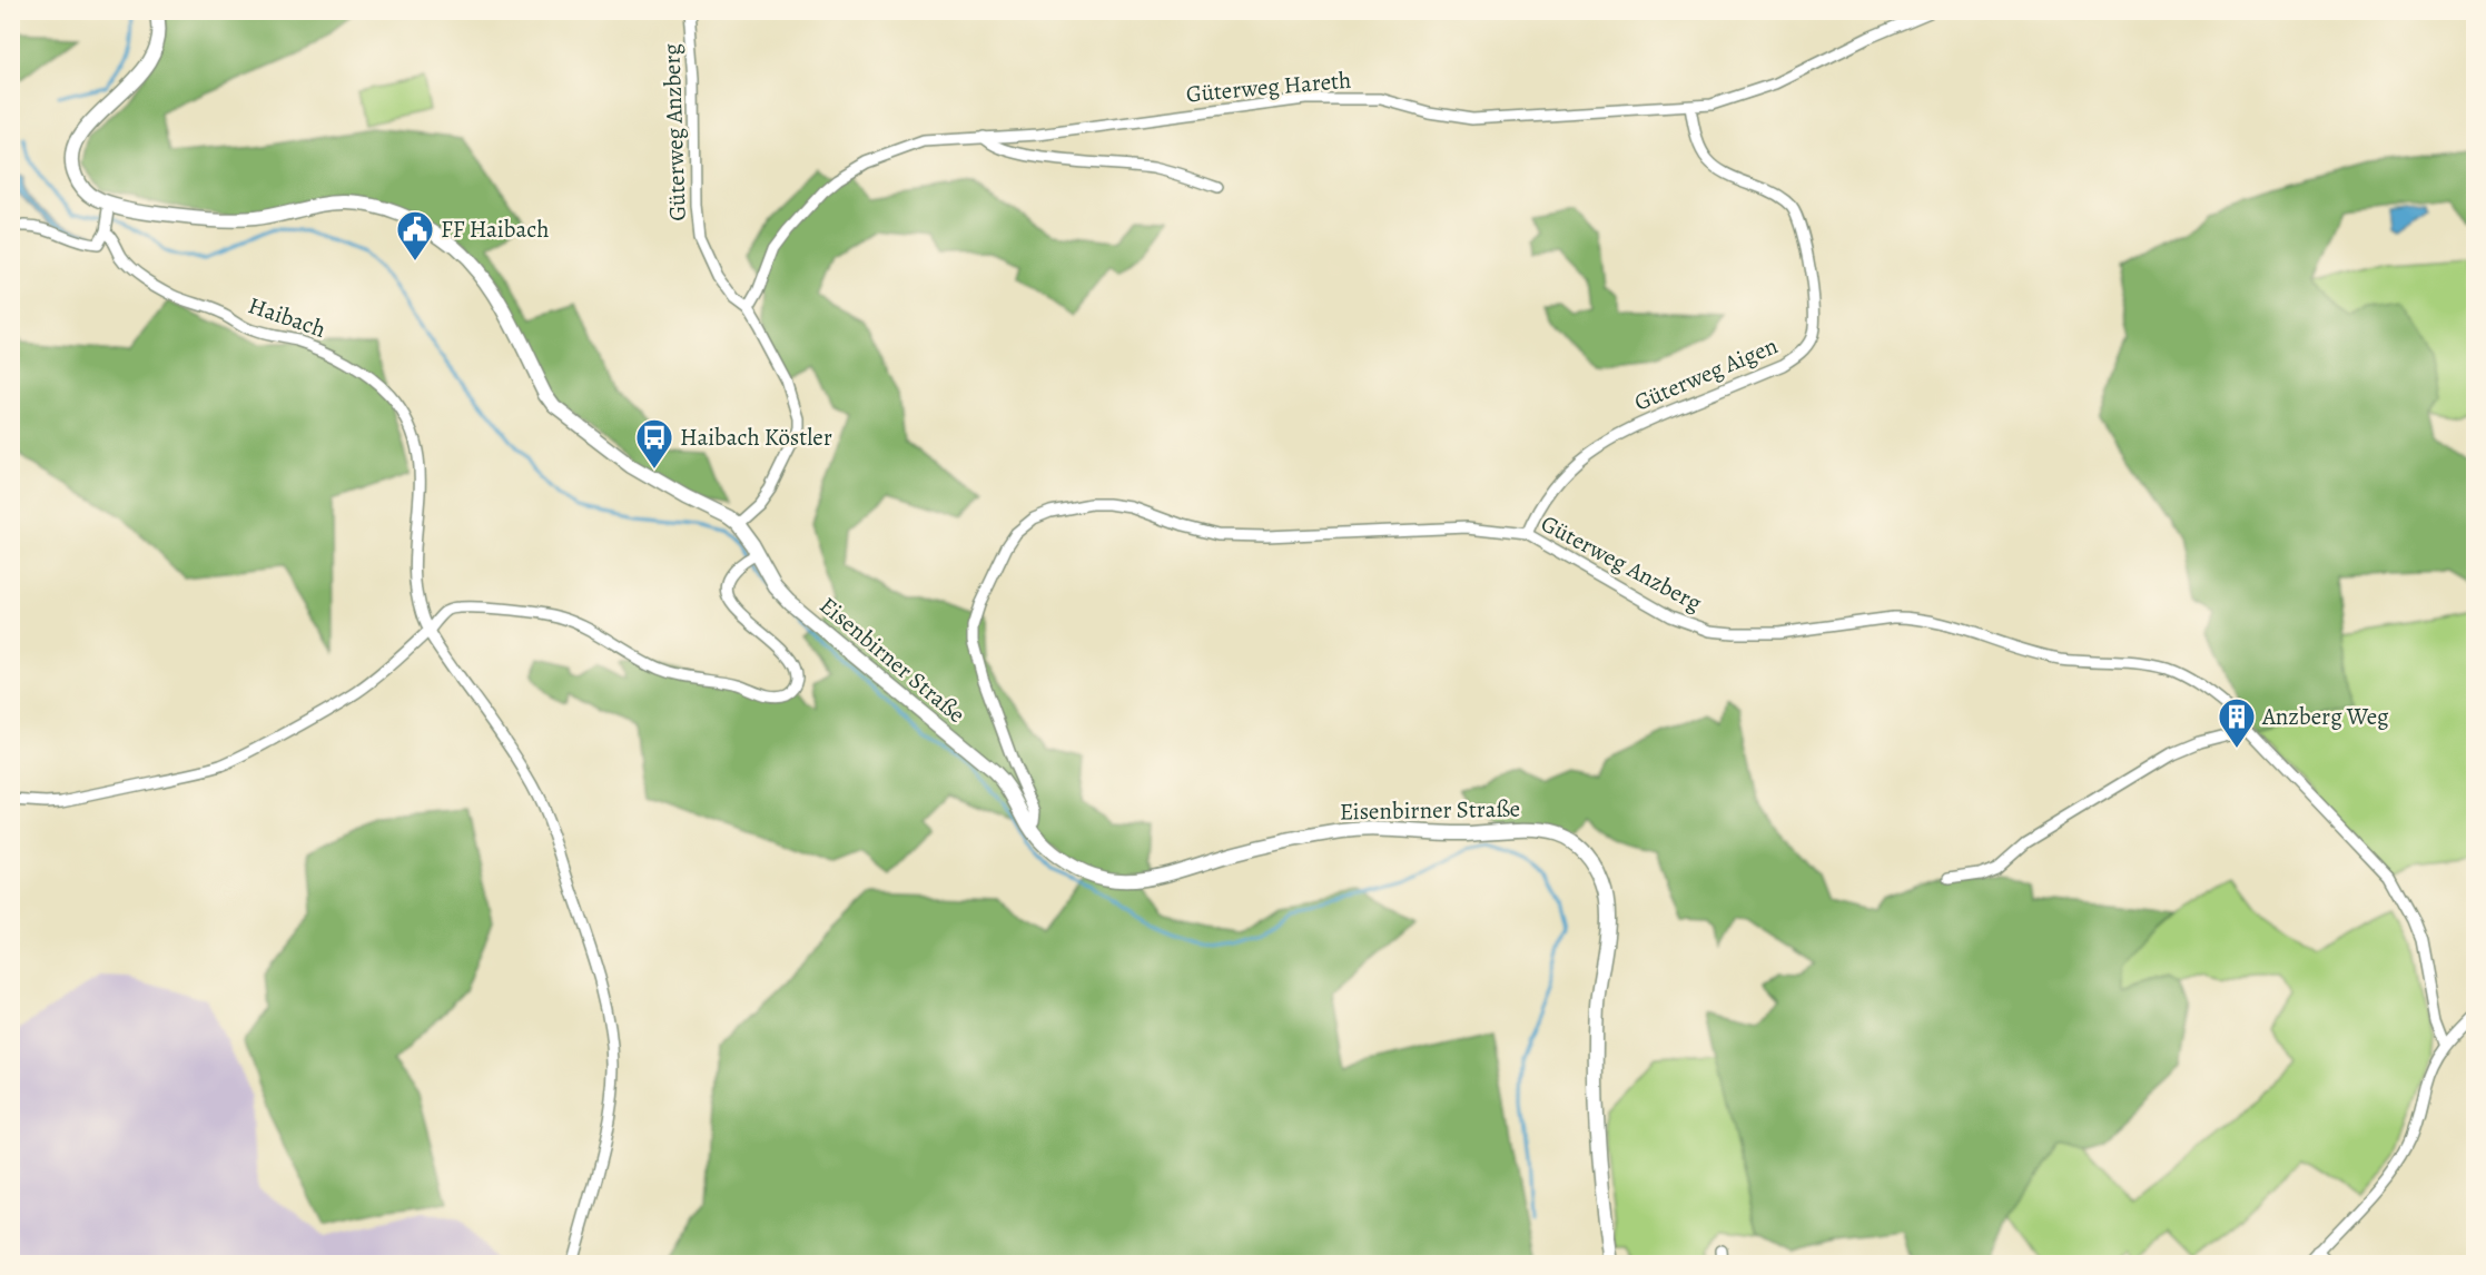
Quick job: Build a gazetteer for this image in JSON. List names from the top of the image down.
{
  "streets": {
    "main road": ["Eisenbirner Straße"],
    "street": [
      "Güterweg Hareth",
      "Güterweg Anzberg",
      "Haibach",
      "Güterweg Aigen"
    ]
  },
  "crossings": [
    ["Güterweg Hareth", "Güterweg Anzberg"],
    ["Güterweg Hareth", "Güterweg Aigen"],
    ["Güterweg Anzberg", "Güterweg Aigen"],
    ["Güterweg Anzberg", "Eisenbirner Straße"],
    ["Haibach", "Eisenbirner Straße"]
  ],
  "places": {
    "public building": ["FF Haibach"],
    "bus stop": ["Haibach Köstler"],
    "building": ["Anzberg Weg"]
  }
}
